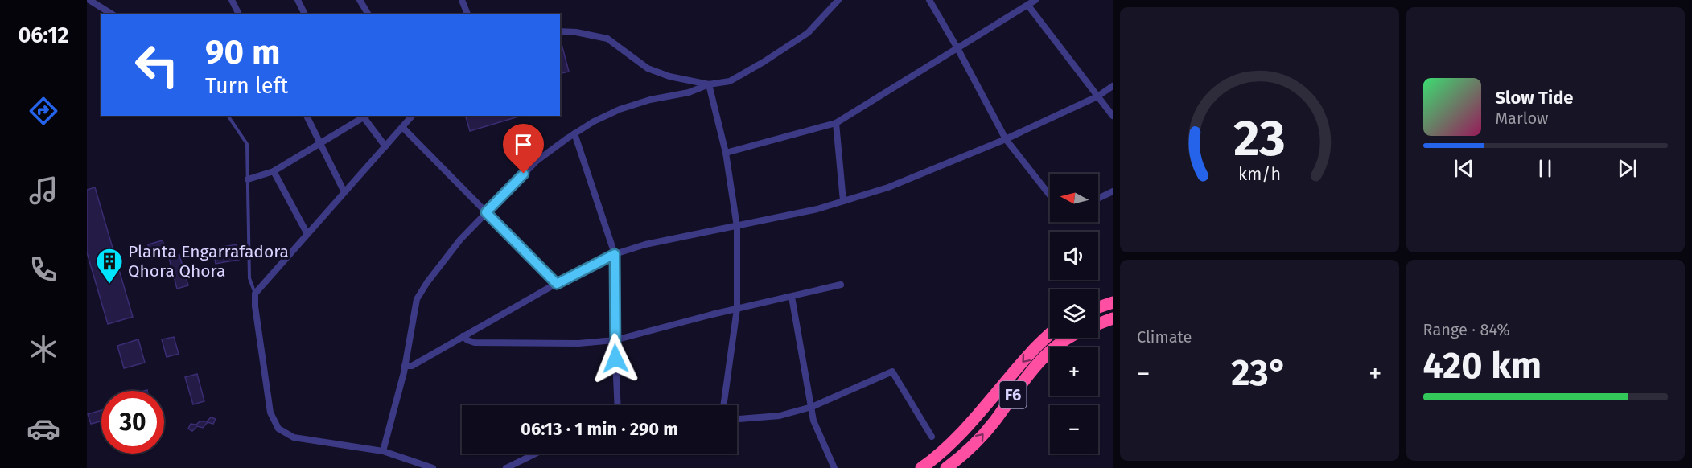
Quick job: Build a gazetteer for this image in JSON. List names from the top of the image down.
{
  "streets": {
    "highway": ["F6"]
  },
  "places": {
    "building": ["Planta Engarrafadora Qhora Qhora"]
  },
  "north": "left",
  "page": {
    "tabs": "06:12",
    "turn": ["90 m", "Turn left"],
    "song": ["Slow Tide", "Marlow"],
    "map_buttons": ["+", "−"],
    "tile": [
      "Climate",
      ["Range · 84%", "420 km"]
    ],
    "heat": ["−", "23°", "+"],
    "limit": "30",
    "trip": "06:13 · 1 min · 290 m",
    "gauge": ["23", "km/h"]
  }
}
